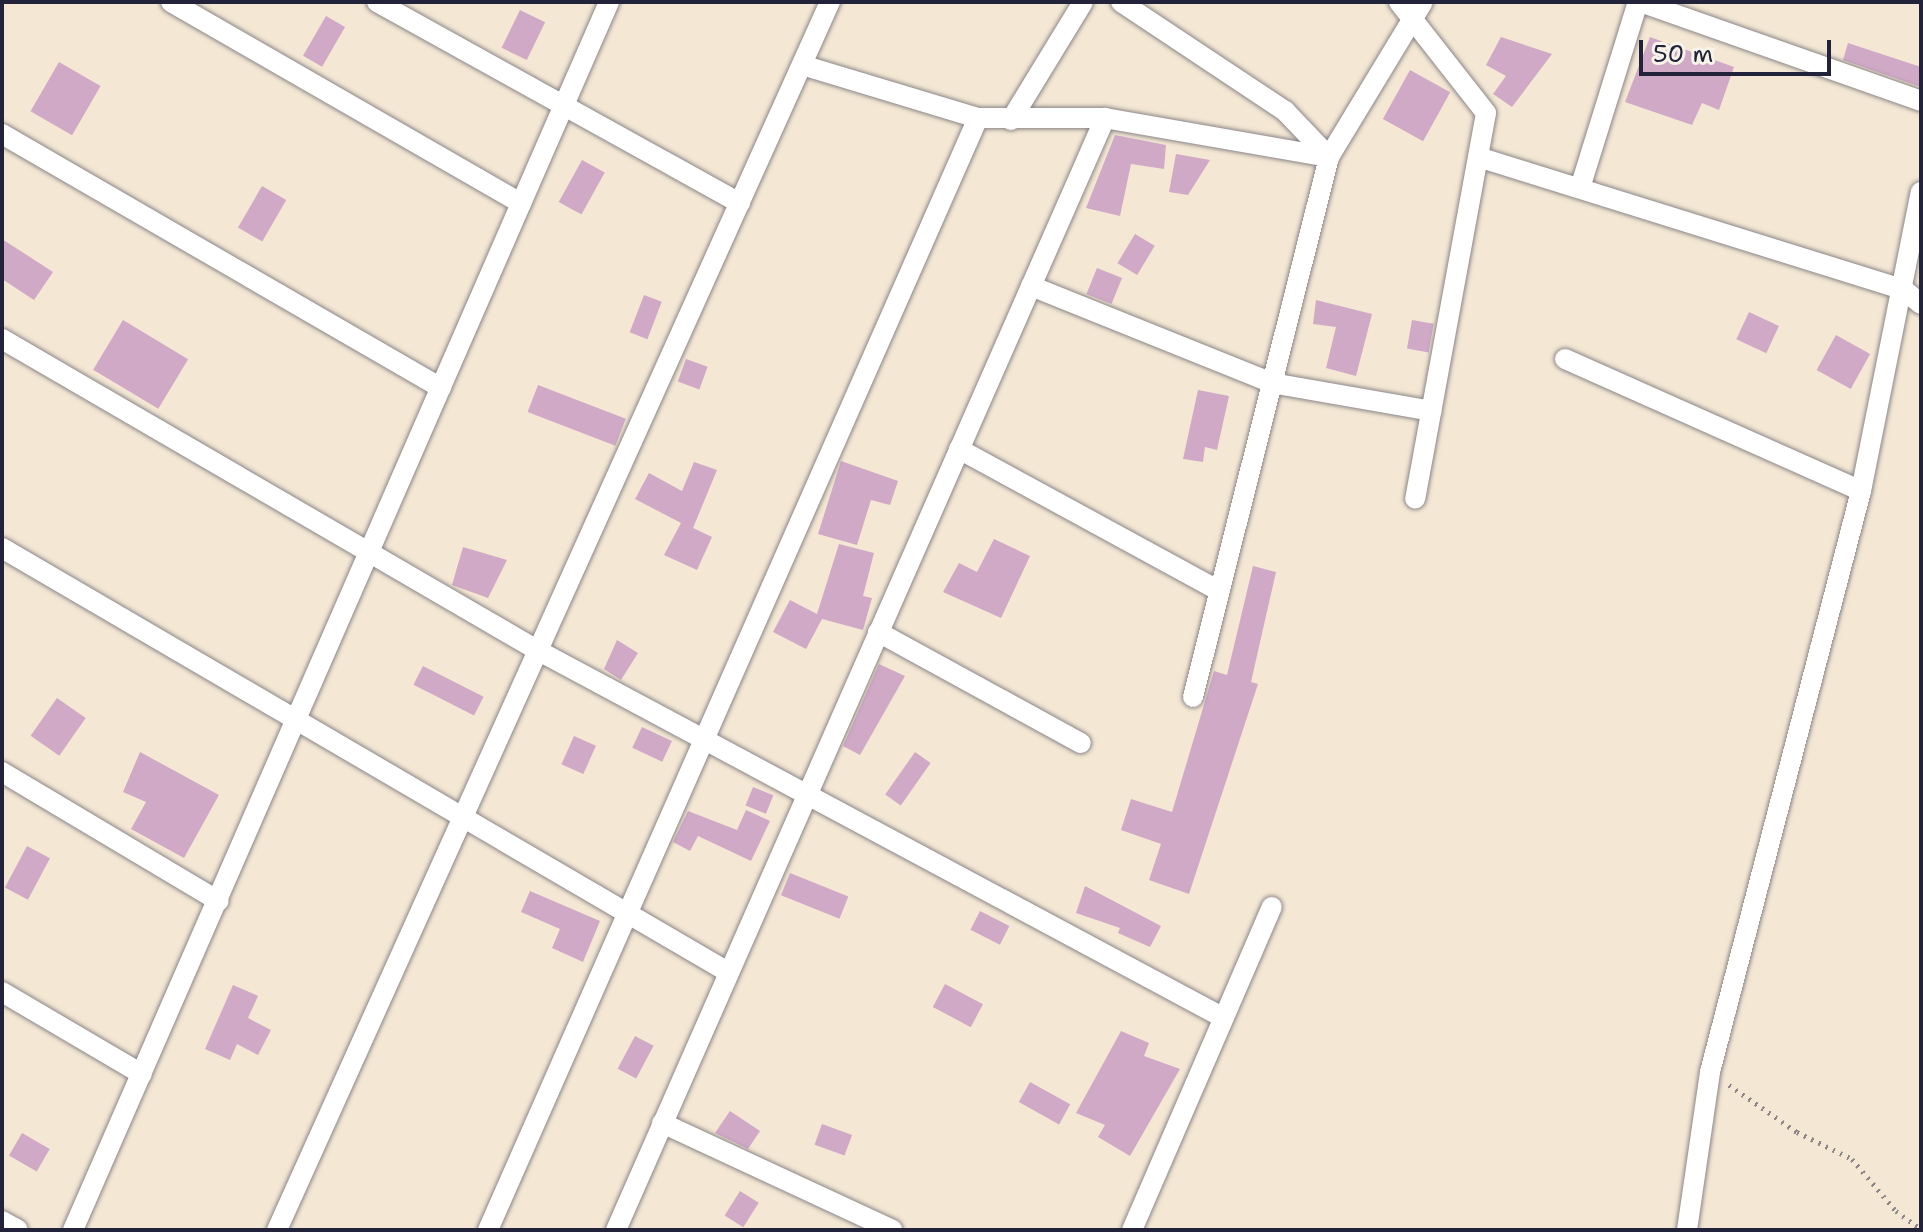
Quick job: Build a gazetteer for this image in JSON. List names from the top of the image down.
{
  "scale_bar": "50 m"
}
